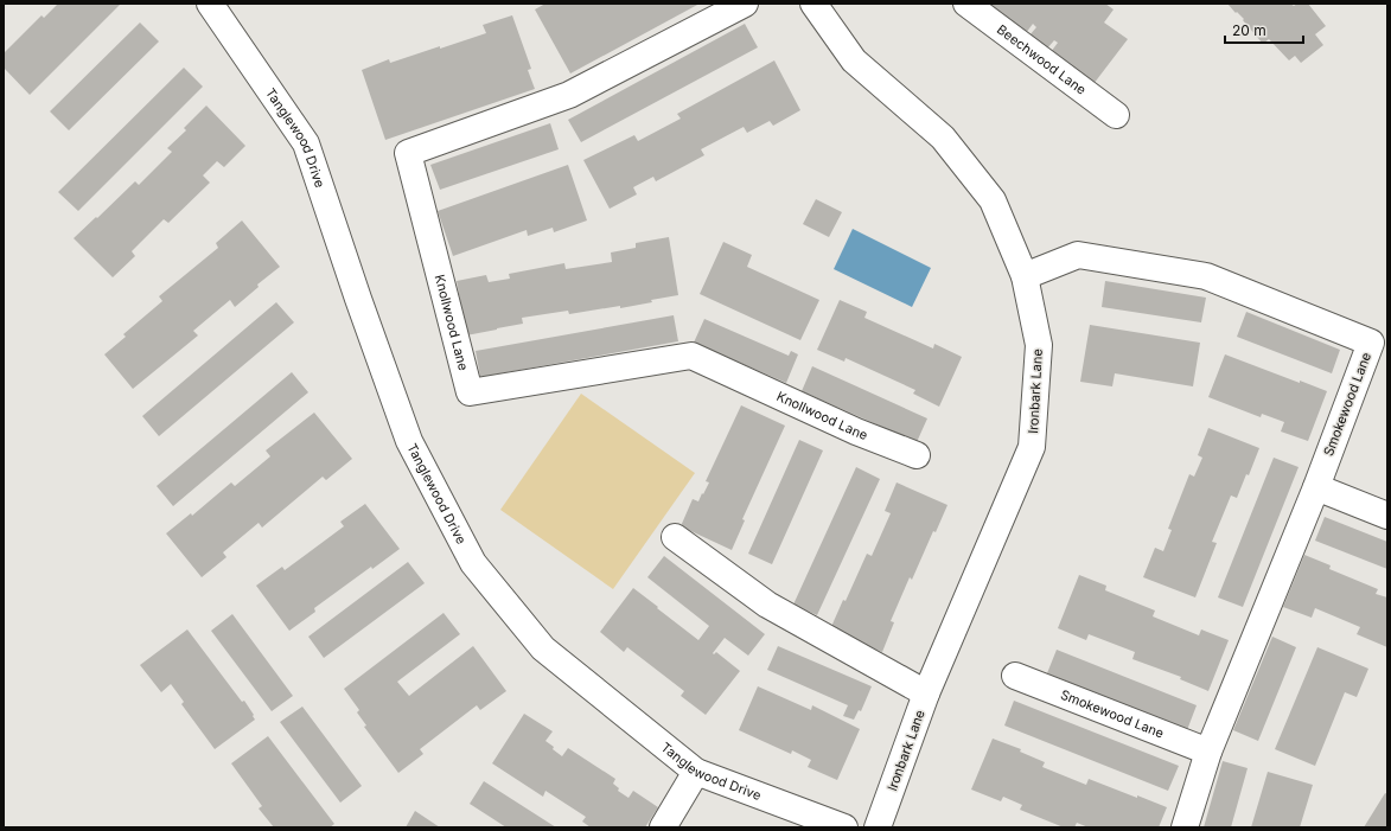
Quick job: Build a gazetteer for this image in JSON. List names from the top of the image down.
{
  "streets": {
    "street": [
      "Beechwood Lane",
      "Tanglewood Drive",
      "Knollwood Lane",
      "Ironbark Lane",
      "Smokewood Lane"
    ]
  },
  "crossings": [
    ["Ironbark Lane", "Smokewood Lane"]
  ],
  "scale_bar": "20 m"
}
